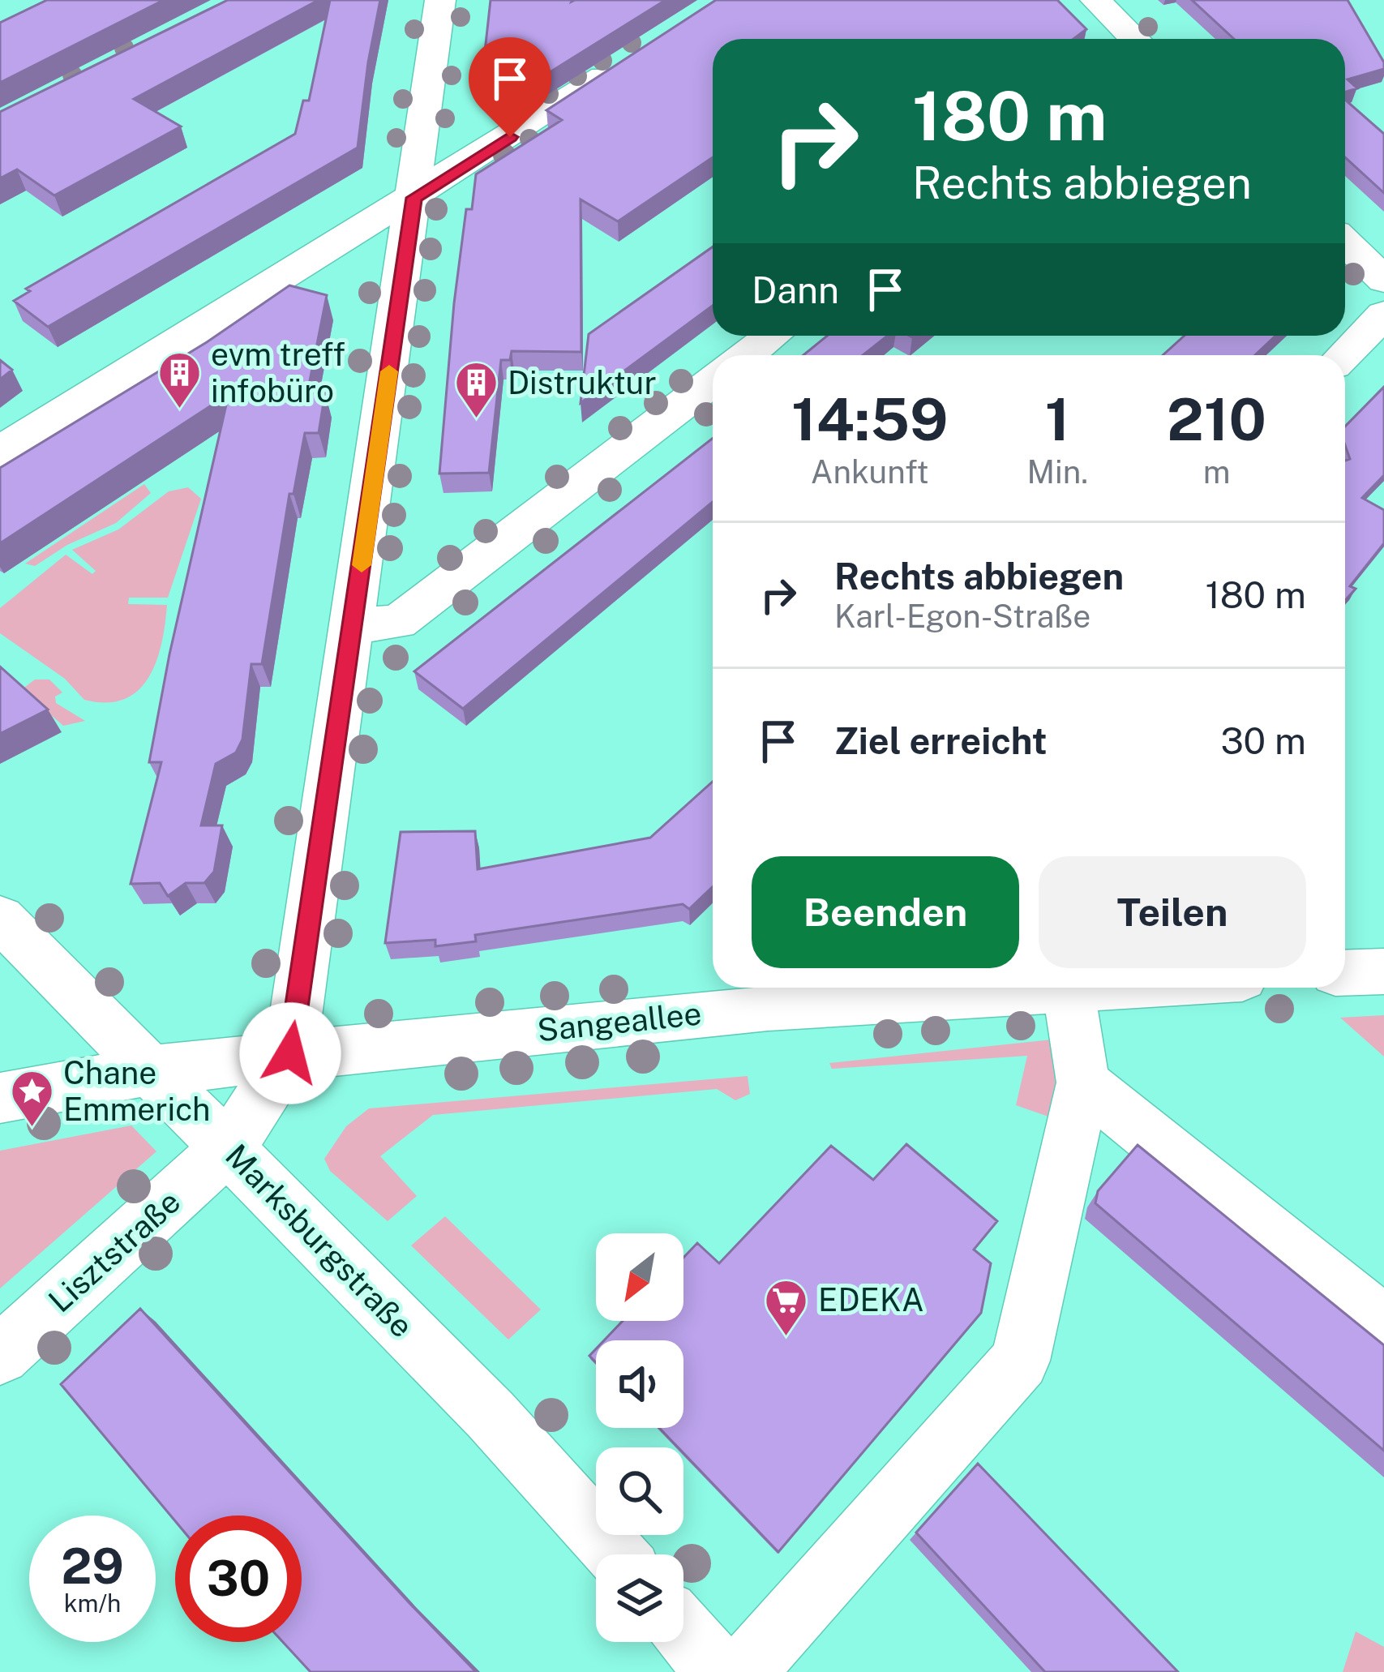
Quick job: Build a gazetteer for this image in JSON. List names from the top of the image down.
{
  "streets": {
    "street": ["Sangeallee", "Marksburgstraße", "Lisztstraße"]
  },
  "crossings": [
    ["Sangeallee", "Marksburgstraße"],
    ["Sangeallee", "Lisztstraße"],
    ["Marksburgstraße", "Lisztstraße"]
  ],
  "places": {
    "building": ["evm treff infobüro", "Distruktur"],
    "place": ["Chane Emmerich"],
    "supermarket": ["EDEKA"]
  },
  "north": "bottom left",
  "page": {
    "turn": ["180 m", "Rechts abbiegen"],
    "then": "Dann",
    "eta": [
      "14:59",
      "Ankunft",
      "1",
      "Min.",
      "210",
      "m"
    ],
    "list": [
      {
        "name": "Rechts abbiegen",
        "note": "Karl-Egon-Straße",
        "value": "180 m"
      },
      {
        "name": "Ziel erreicht",
        "value": "30 m"
      }
    ],
    "buttons": ["Beenden", "Teilen"],
    "speed": "29 km/h",
    "limit": "30"
  }
}
